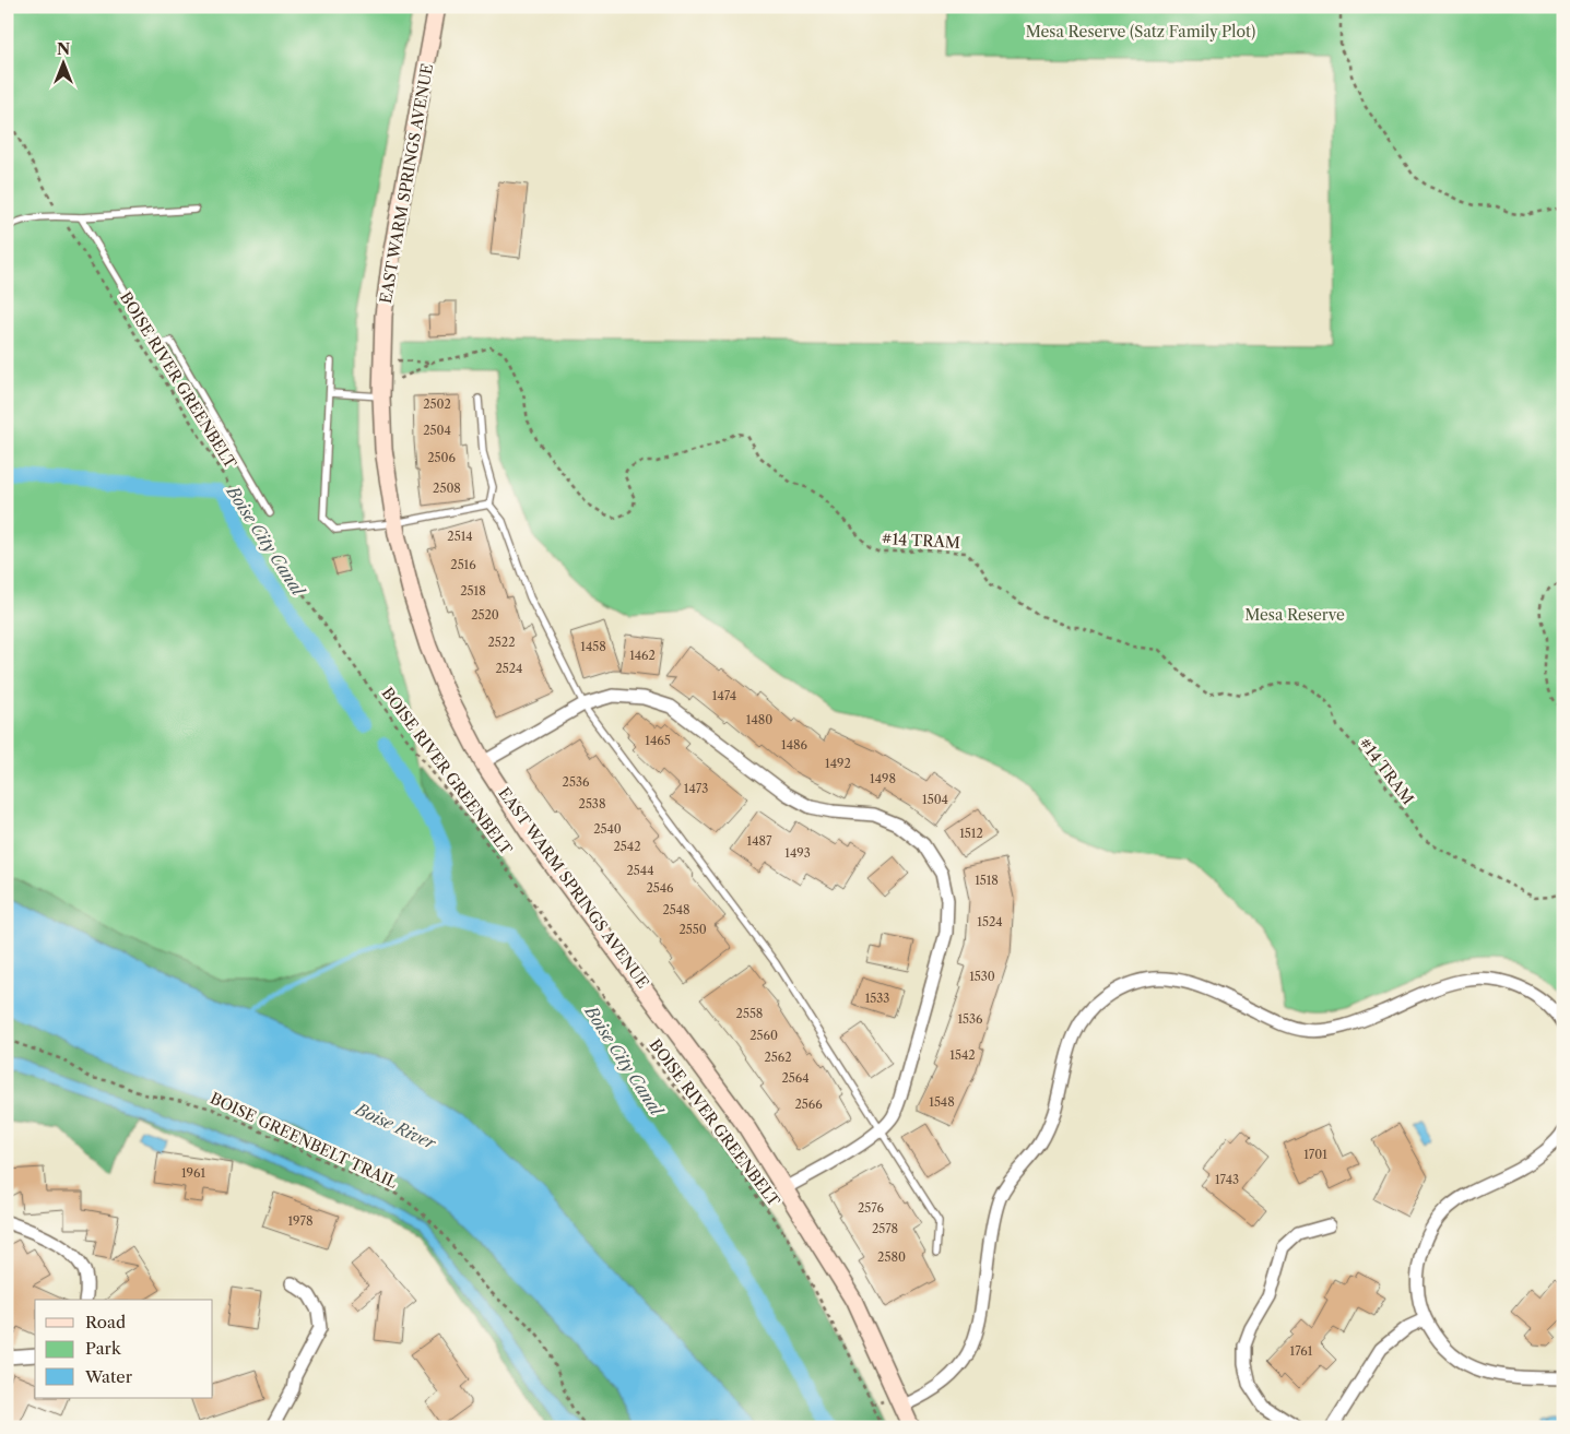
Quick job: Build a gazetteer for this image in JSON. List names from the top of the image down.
{
  "streets": {
    "street": ["EAST WARM SPRINGS AVENUE"],
    "path": ["BOISE RIVER GREENBELT", "#14 TRAM", "BOISE GREENBELT TRAIL"]
  },
  "crossings": [
    ["EAST WARM SPRINGS AVENUE", "#14 TRAM"]
  ],
  "water": ["Boise City Canal", "Boise River"],
  "parks": ["Mesa Reserve (Satz Family Plot)", "Mesa Reserve"],
  "house_numbers": [
    "2502",
    "2504",
    "2506",
    "2508",
    "2514",
    "2516",
    "2518",
    "2520",
    "2522",
    "1458",
    "1462",
    "2524",
    "1474",
    "1480",
    "1465",
    "1486",
    "1492",
    "1498",
    "2536",
    "1473",
    "1504",
    "2538",
    "2540",
    "1512",
    "1487",
    "2542",
    "1493",
    "2544",
    "1518",
    "2546",
    "2548",
    "1524",
    "2550",
    "1530",
    "1533",
    "2558",
    "1536",
    "2560",
    "1542",
    "2562",
    "2564",
    "1548",
    "2566",
    "1701",
    "1961",
    "1743",
    "2576",
    "1978",
    "2578",
    "2580",
    "1761"
  ],
  "legend": ["Road", "Park", "Water"],
  "north": "top"
}
